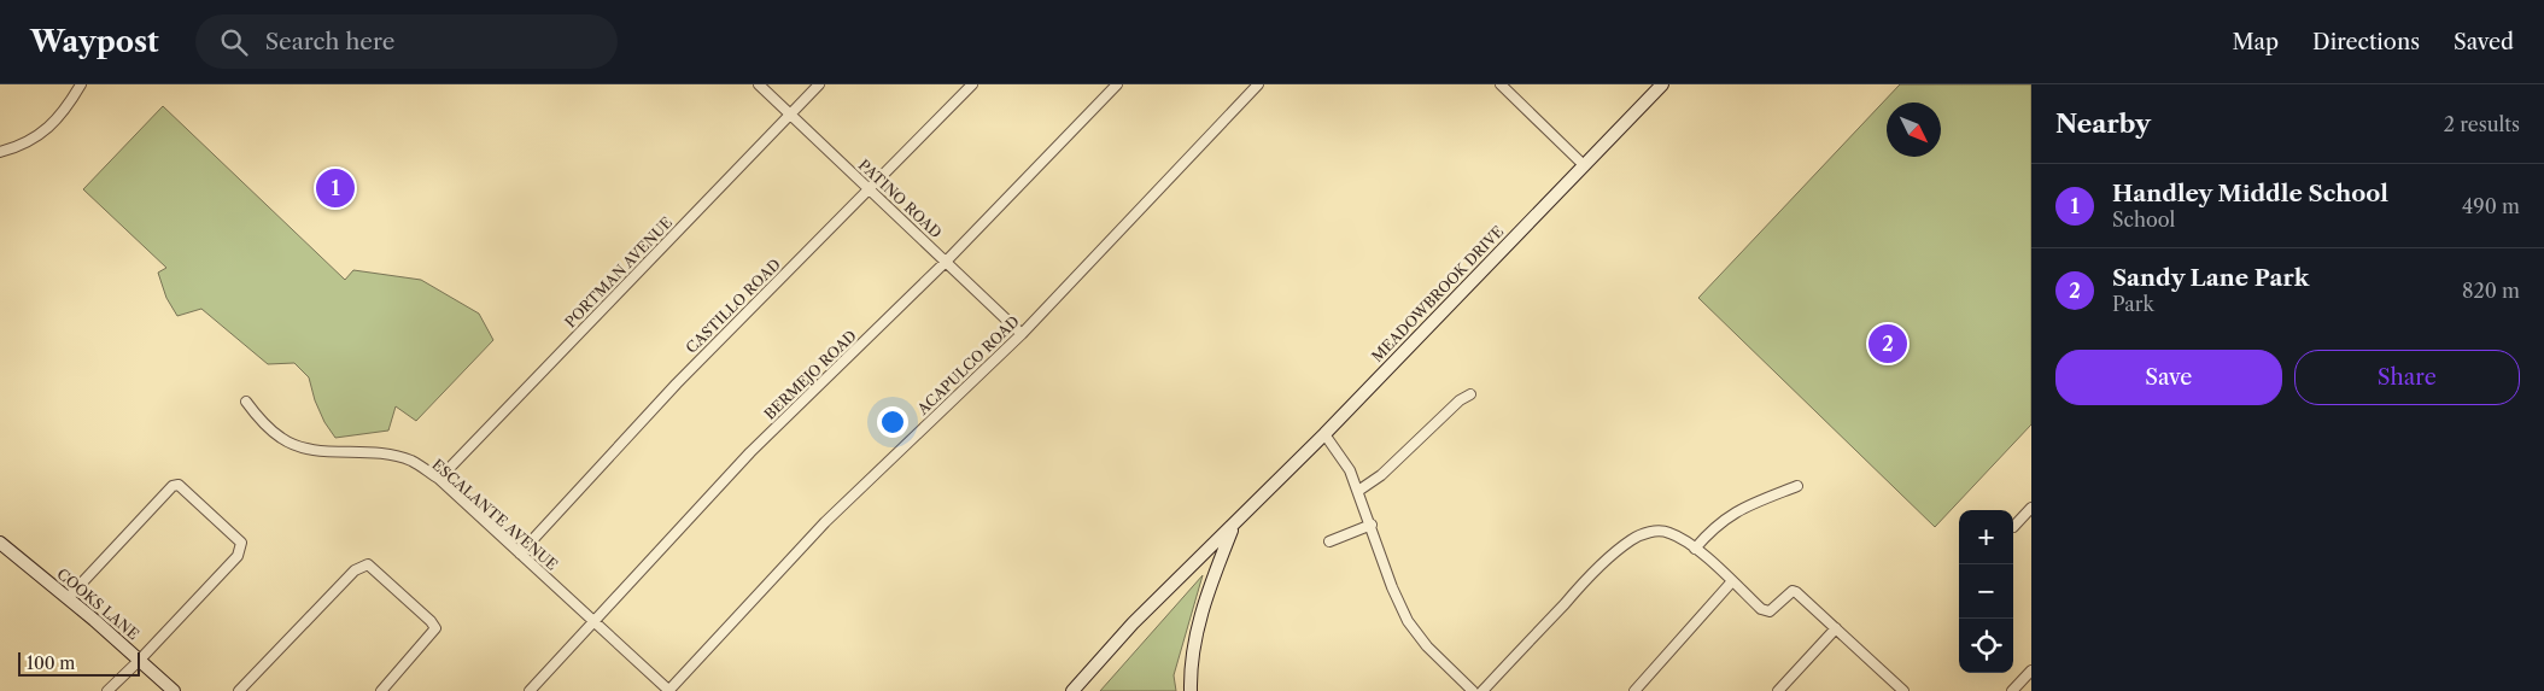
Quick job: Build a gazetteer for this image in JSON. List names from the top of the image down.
{
  "streets": {
    "main road": ["MEADOWBROOK DRIVE", "COOKS LANE"],
    "street": [
      "PATINO ROAD",
      "PORTMAN AVENUE",
      "CASTILLO ROAD",
      "ACAPULCO ROAD",
      "BERMEJO ROAD",
      "ESCALANTE AVENUE"
    ]
  },
  "crossings": [
    ["PATINO ROAD", "PORTMAN AVENUE"],
    ["PATINO ROAD", "CASTILLO ROAD"],
    ["PATINO ROAD", "ACAPULCO ROAD"],
    ["PATINO ROAD", "BERMEJO ROAD"],
    ["PORTMAN AVENUE", "ESCALANTE AVENUE"],
    ["CASTILLO ROAD", "ESCALANTE AVENUE"],
    ["ACAPULCO ROAD", "ESCALANTE AVENUE"],
    ["BERMEJO ROAD", "ESCALANTE AVENUE"]
  ],
  "scale_bar": "100 m",
  "north": "bottom right",
  "page": {
    "header": "Waypost",
    "search": "Search here",
    "nav": ["Map", "Directions", "Saved"],
    "heading": ["Nearby", "2 results"],
    "list": [
      {
        "mark": "1",
        "name": "Handley Middle School",
        "note": "School",
        "value": "490 m"
      },
      {
        "mark": "2",
        "name": "Sandy Lane Park",
        "note": "Park",
        "value": "820 m"
      }
    ],
    "pins": ["1", "2"],
    "buttons": ["Save", "Share"],
    "map_buttons": ["+", "−"],
    "scale": "100 m"
  }
}
